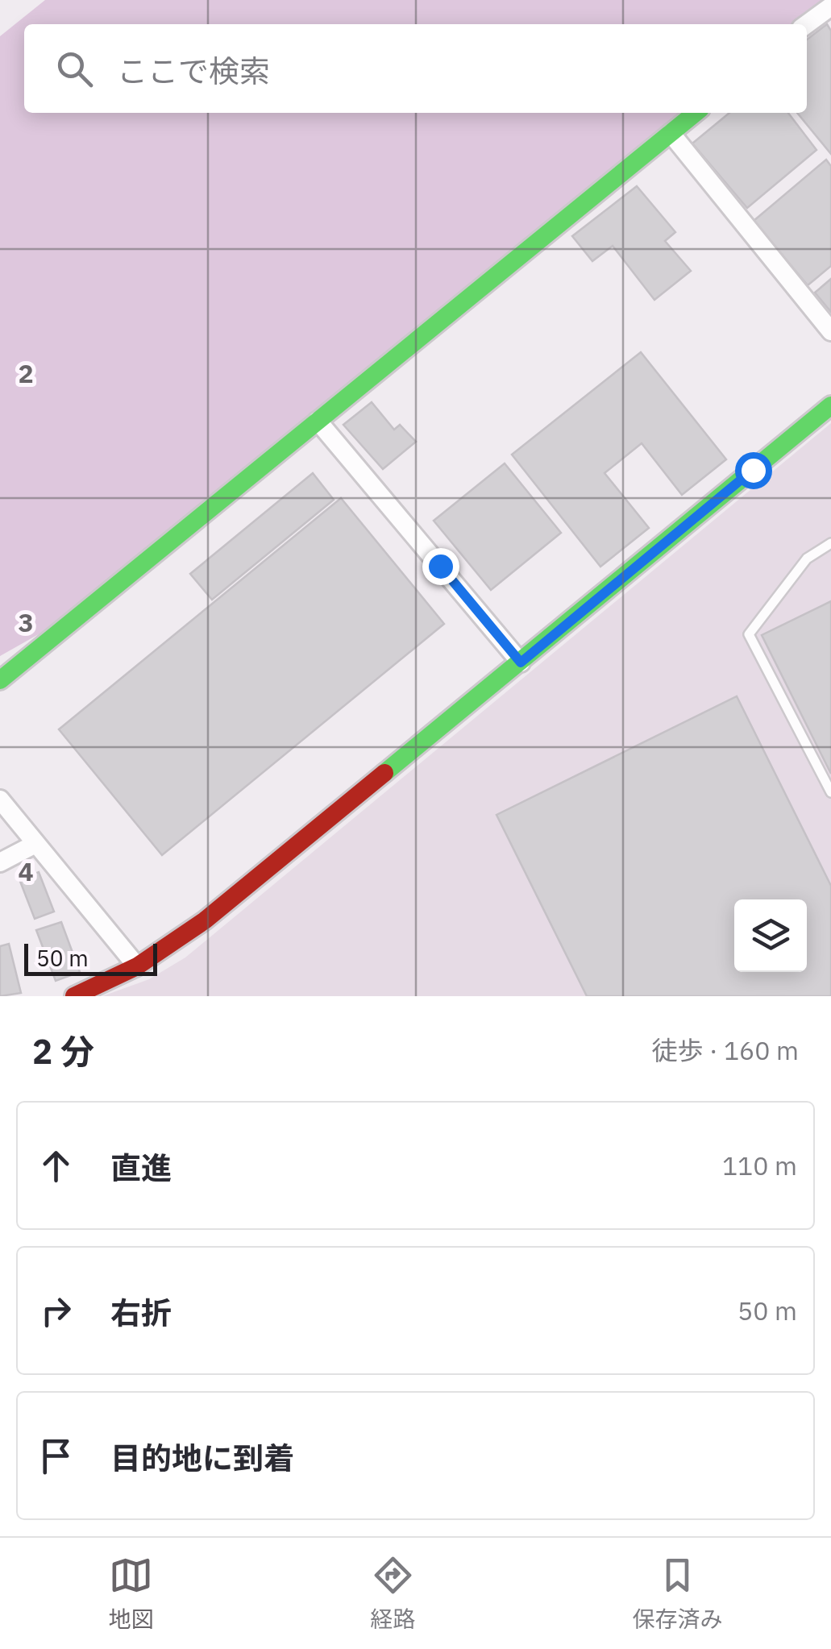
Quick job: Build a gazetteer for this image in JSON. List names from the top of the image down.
{
  "scale_bar": "50 m",
  "page": {
    "search": "ここで検索",
    "scale": "50 m",
    "heading": ["2 分", "徒歩 · 160 m"],
    "list": [
      ["直進", "110 m"],
      ["右折", "50 m"],
      "目的地に到着"
    ],
    "nav": ["地図", "経路", "保存済み"]
  },
  "grid": {
    "rows": ["2", "3", "4"]
  }
}
